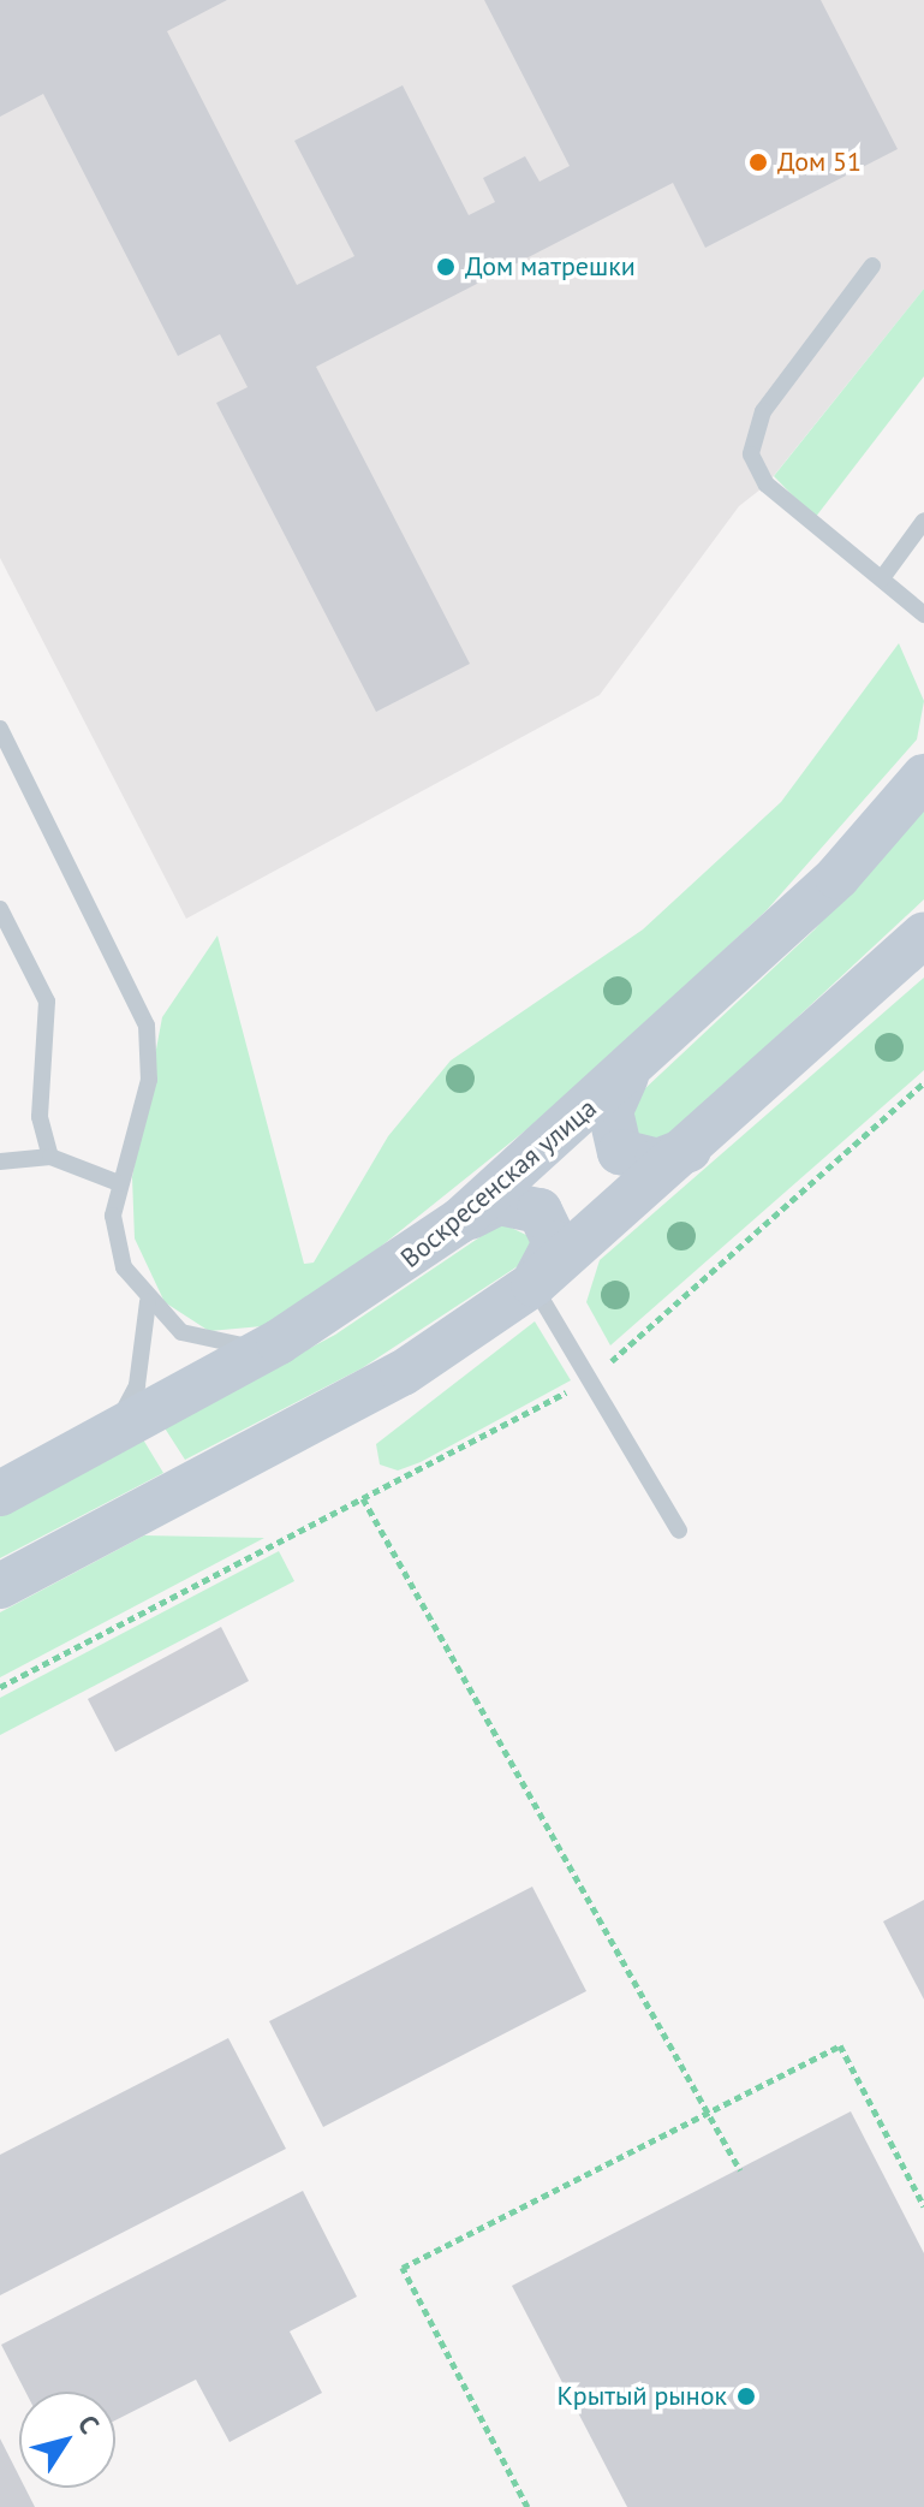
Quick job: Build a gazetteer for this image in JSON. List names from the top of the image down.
{
  "streets": {
    "main road": ["Воскресенская улица"]
  },
  "places": ["Дом 51", "Дом матрешки", "Крытый рынок"],
  "north": "top right"
}
